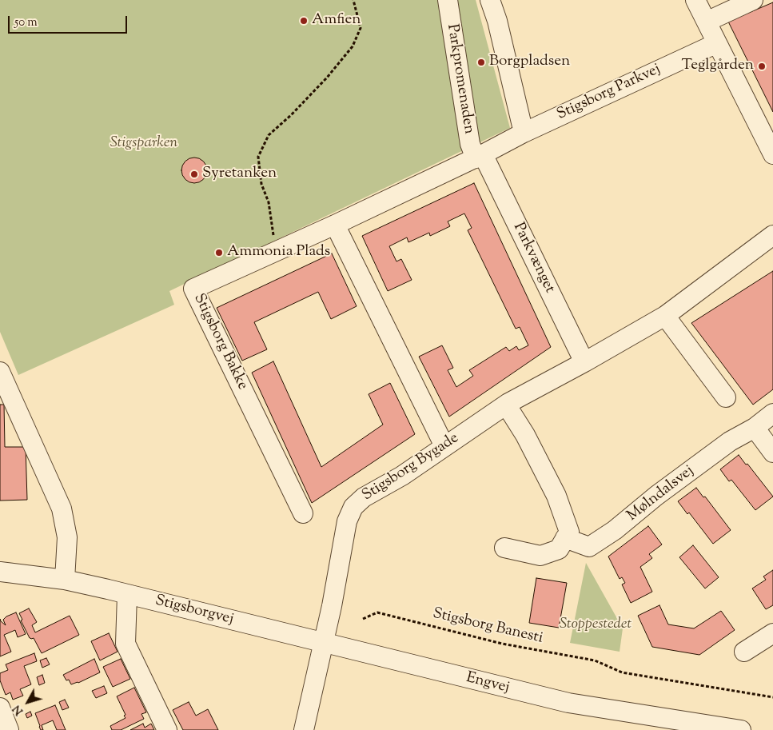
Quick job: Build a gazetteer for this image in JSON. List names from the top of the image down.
{
  "streets": {
    "street": [
      "Parkpromenaden",
      "Stigsborg Parkvej",
      "Parkvænget",
      "Stigsborg Bakke",
      "Stigsborg Bygade",
      "Mølndalsvej",
      "Stigsborgvej",
      "Engvej"
    ],
    "path": ["Stigsborg Banesti"]
  },
  "crossings": [
    ["Parkpromenaden", "Stigsborg Parkvej"],
    ["Parkpromenaden", "Parkvænget"],
    ["Parkpromenaden", "Stigsborg Bakke"],
    ["Stigsborg Parkvej", "Parkvænget"],
    ["Stigsborg Parkvej", "Stigsborg Bakke"],
    ["Parkvænget", "Stigsborg Bakke"],
    ["Parkvænget", "Stigsborg Bygade"],
    ["Stigsborg Bygade", "Stigsborgvej"],
    ["Stigsborg Bygade", "Engvej"],
    ["Stigsborgvej", "Engvej"]
  ],
  "parks": ["Stigsparken", "Stoppestedet"],
  "places": [
    "Amfien",
    "Borgpladsen",
    "Teglgården",
    "Syretanken",
    "Ammonia Plads"
  ],
  "scale_bar": "50 m",
  "north": "bottom left"
}
